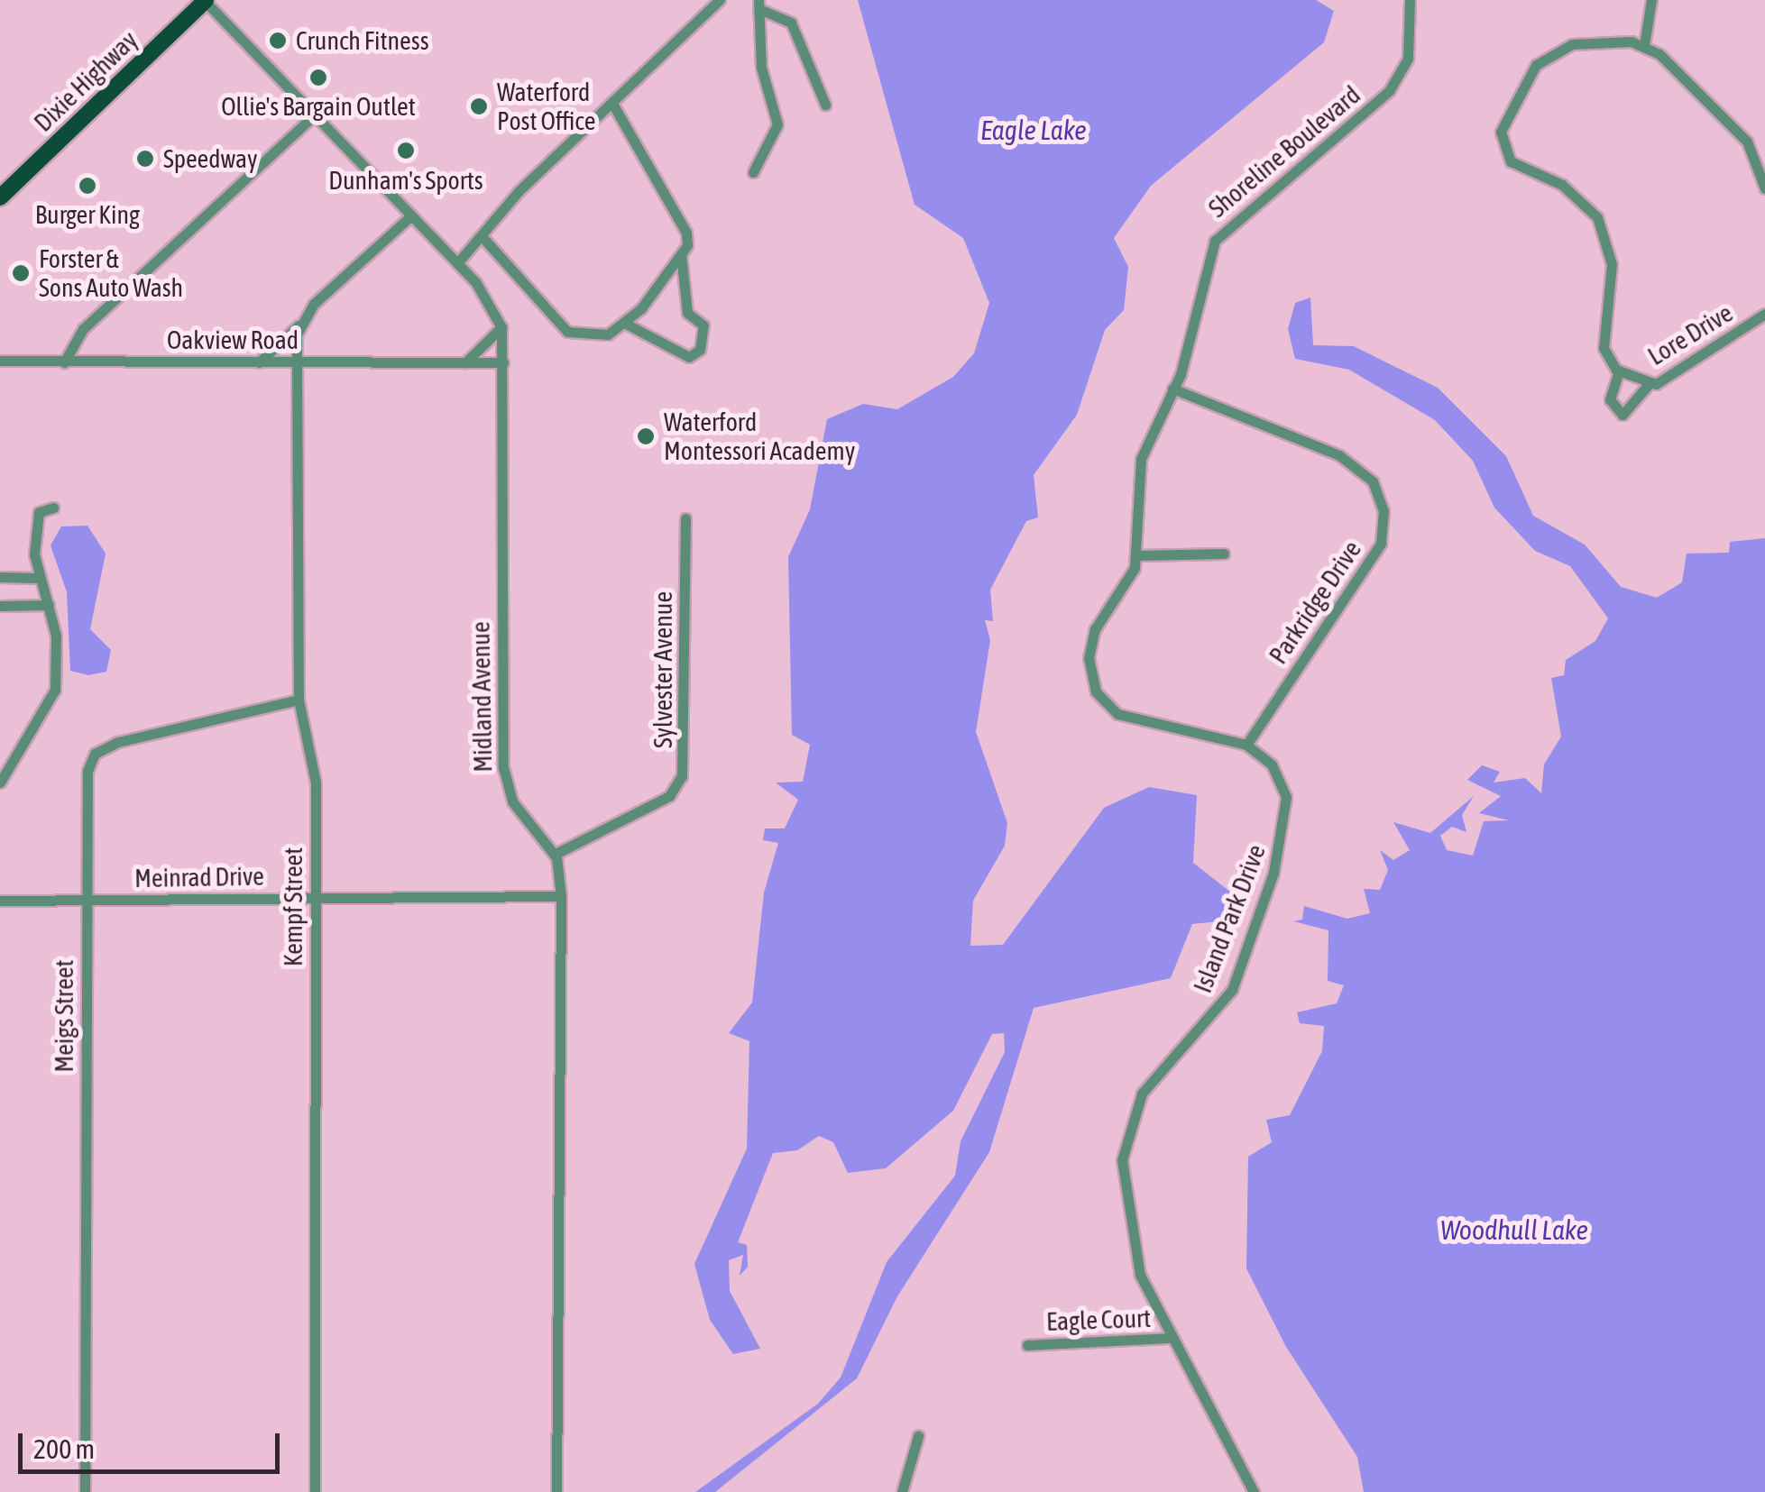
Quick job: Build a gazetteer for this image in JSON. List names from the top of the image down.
{
  "streets": {
    "main road": ["Dixie Highway"],
    "street": [
      "Shoreline Boulevard",
      "Lore Drive",
      "Oakview Road",
      "Parkridge Drive",
      "Sylvester Avenue",
      "Midland Avenue",
      "Meinrad Drive",
      "Kempf Street",
      "Island Park Drive",
      "Meigs Street",
      "Eagle Court"
    ]
  },
  "crossings": [
    ["Dixie Highway", "Midland Avenue"],
    ["Shoreline Boulevard", "Parkridge Drive"],
    ["Oakview Road", "Midland Avenue"],
    ["Oakview Road", "Kempf Street"],
    ["Parkridge Drive", "Island Park Drive"],
    ["Sylvester Avenue", "Midland Avenue"],
    ["Midland Avenue", "Meinrad Drive"],
    ["Meinrad Drive", "Kempf Street"],
    ["Meinrad Drive", "Meigs Street"],
    ["Kempf Street", "Meigs Street"],
    ["Island Park Drive", "Eagle Court"]
  ],
  "water": ["Eagle Lake", "Woodhull Lake"],
  "places": [
    "Crunch Fitness",
    "Ollie's Bargain Outlet",
    "Waterford Post Office",
    "Dunham's Sports",
    "Speedway",
    "Burger King",
    "Forster & Sons Auto Wash",
    "Waterford Montessori Academy"
  ],
  "scale_bar": "200 m"
}
